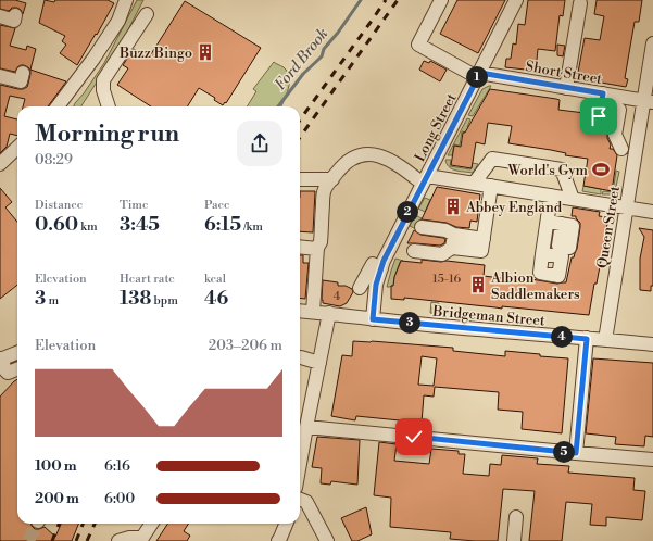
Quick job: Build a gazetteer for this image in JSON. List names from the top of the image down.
{
  "streets": {
    "street": [
      "Short Street",
      "Long Street",
      "Queen Street",
      "Bridgeman Street"
    ]
  },
  "crossings": [
    ["Short Street", "Long Street"],
    ["Short Street", "Queen Street"],
    ["Long Street", "Bridgeman Street"],
    ["Queen Street", "Bridgeman Street"]
  ],
  "water": ["Ford Brook"],
  "places": {
    "building": ["Buzz Bingo", "Abbey England", "Albion Saddlemakers"],
    "sports": ["World's Gym"]
  },
  "house_numbers": ["15-16", "4"],
  "page": {
    "pins": [
      "1",
      "2",
      "3",
      "4",
      "5"
    ],
    "heading": ["Morning run", "08:29"],
    "stats": [
      ["Distance", "0.60 km"],
      ["Time", "3:45"],
      ["Pace", "6:15 /km"],
      ["Elevation", "3 m"],
      ["Heart rate", "138 bpm"],
      ["kcal", "46"]
    ],
    "chart": ["Elevation", "203–206 m"],
    "list": [
      {
        "name": "100 m",
        "note": "6:16"
      },
      {
        "name": "200 m",
        "note": "6:00"
      }
    ]
  }
}
